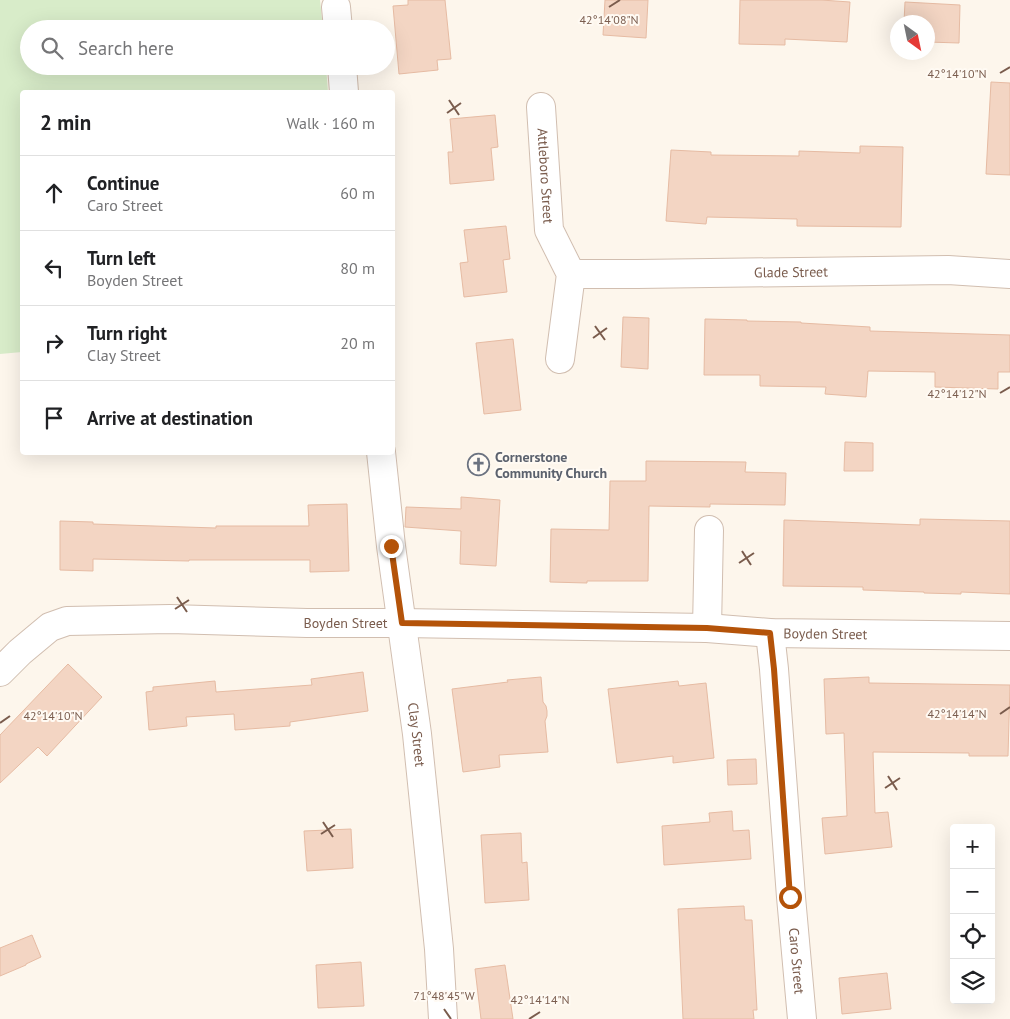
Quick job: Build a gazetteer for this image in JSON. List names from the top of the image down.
{
  "streets": {
    "street": [
      "Attleboro Street",
      "Glade Street",
      "Boyden Street",
      "Clay Street",
      "Caro Street"
    ]
  },
  "crossings": [
    ["Attleboro Street", "Glade Street"],
    ["Boyden Street", "Clay Street"],
    ["Boyden Street", "Caro Street"]
  ],
  "places": {
    "church": ["Cornerstone Community Church"]
  },
  "north": "bottom right",
  "page": {
    "search": "Search here",
    "heading": ["2 min", "Walk · 160 m"],
    "list": [
      ["Continue", "Caro Street", "60 m"],
      ["Turn left", "Boyden Street", "80 m"],
      ["Turn right", "Clay Street", "20 m"],
      "Arrive at destination"
    ],
    "map_buttons": ["+", "−"]
  },
  "coordinates": [
    "42°14'08\"N",
    "42°14'10\"N",
    "42°14'12\"N",
    "42°14'14\"N",
    "71°48'45\"W"
  ]
}
